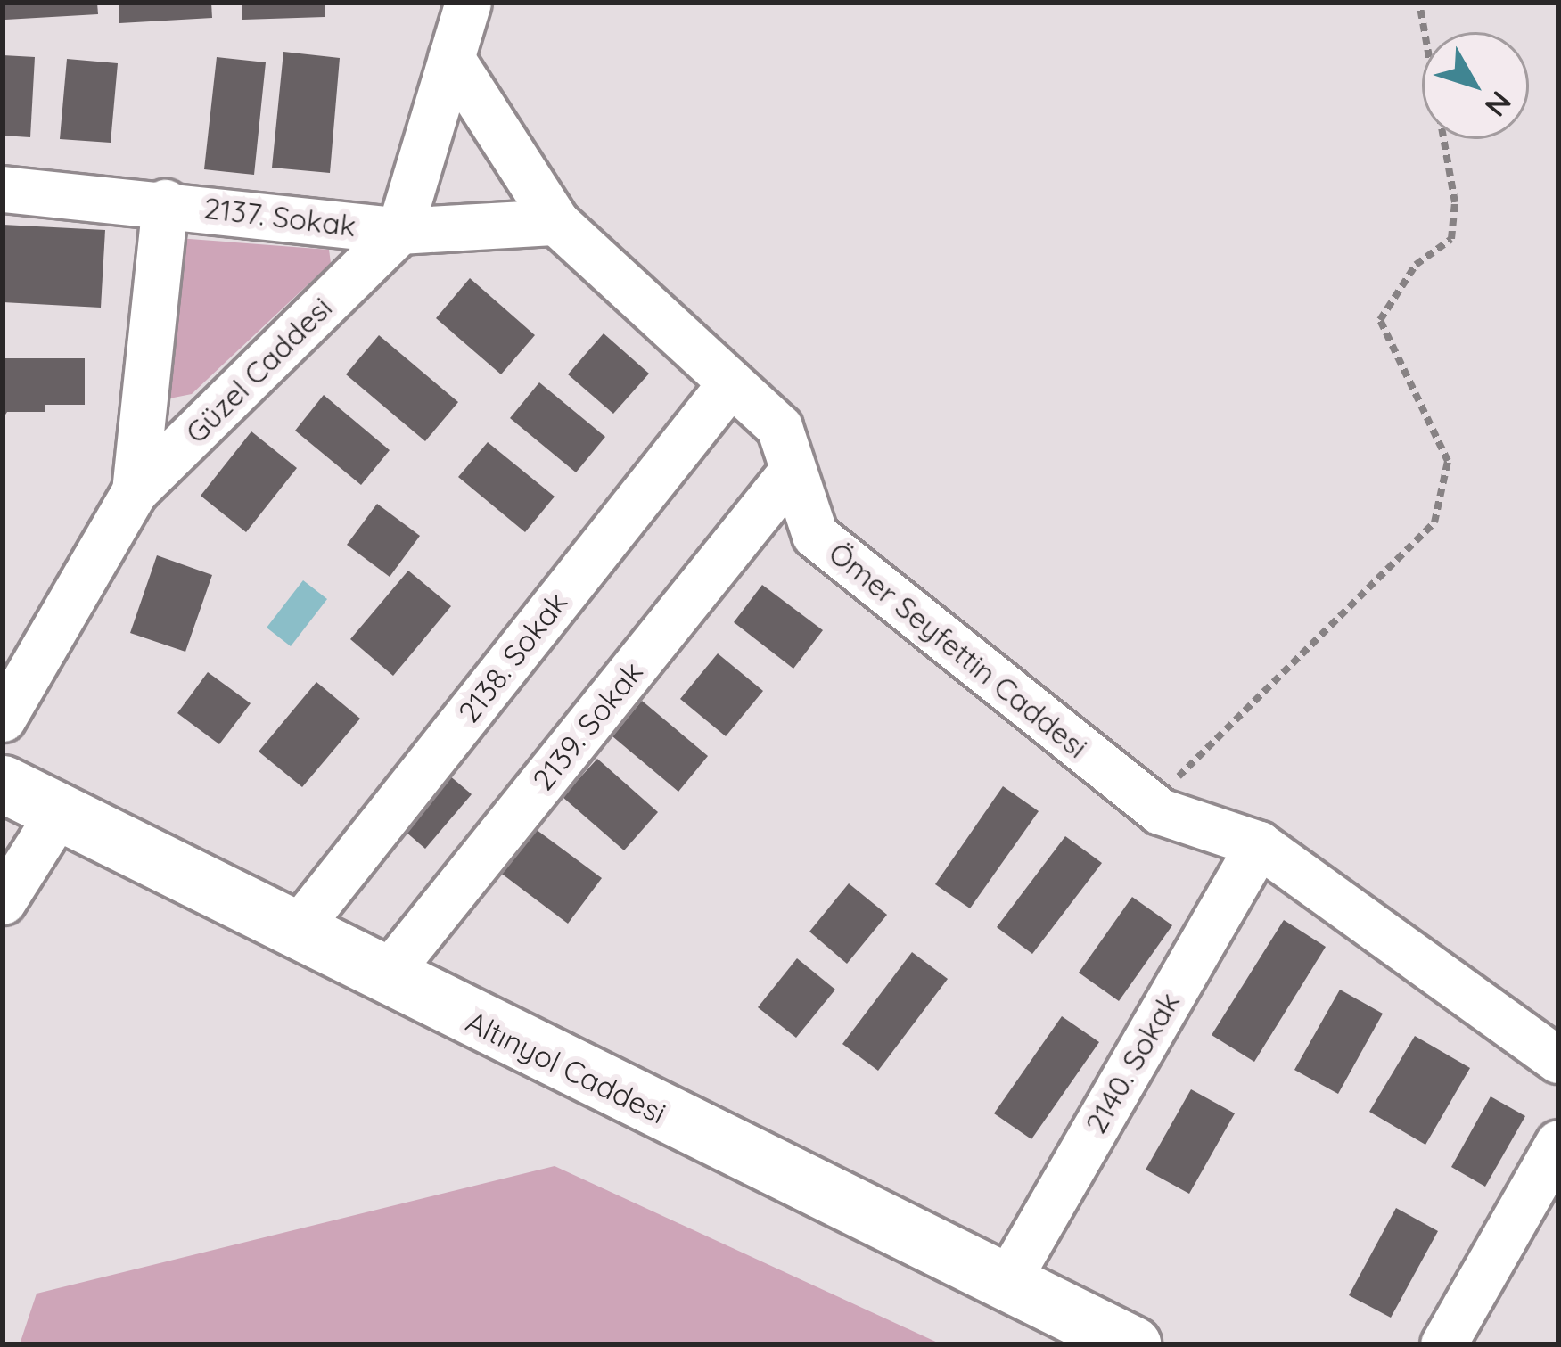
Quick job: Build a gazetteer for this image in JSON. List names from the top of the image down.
{
  "streets": {
    "main road": ["Altınyol Caddesi"],
    "street": [
      "2137. Sokak",
      "Güzel Caddesi",
      "Ömer Seyfettin Caddesi",
      "2138. Sokak",
      "2139. Sokak",
      "2140. Sokak"
    ]
  },
  "crossings": [
    ["2137. Sokak", "Güzel Caddesi"],
    ["2137. Sokak", "Ömer Seyfettin Caddesi"],
    ["Güzel Caddesi", "Ömer Seyfettin Caddesi"],
    ["Ömer Seyfettin Caddesi", "2138. Sokak"],
    ["Ömer Seyfettin Caddesi", "2139. Sokak"],
    ["Ömer Seyfettin Caddesi", "2140. Sokak"],
    ["2138. Sokak", "Altınyol Caddesi"],
    ["2139. Sokak", "Altınyol Caddesi"],
    ["2140. Sokak", "Altınyol Caddesi"]
  ],
  "north": "bottom right"
}
